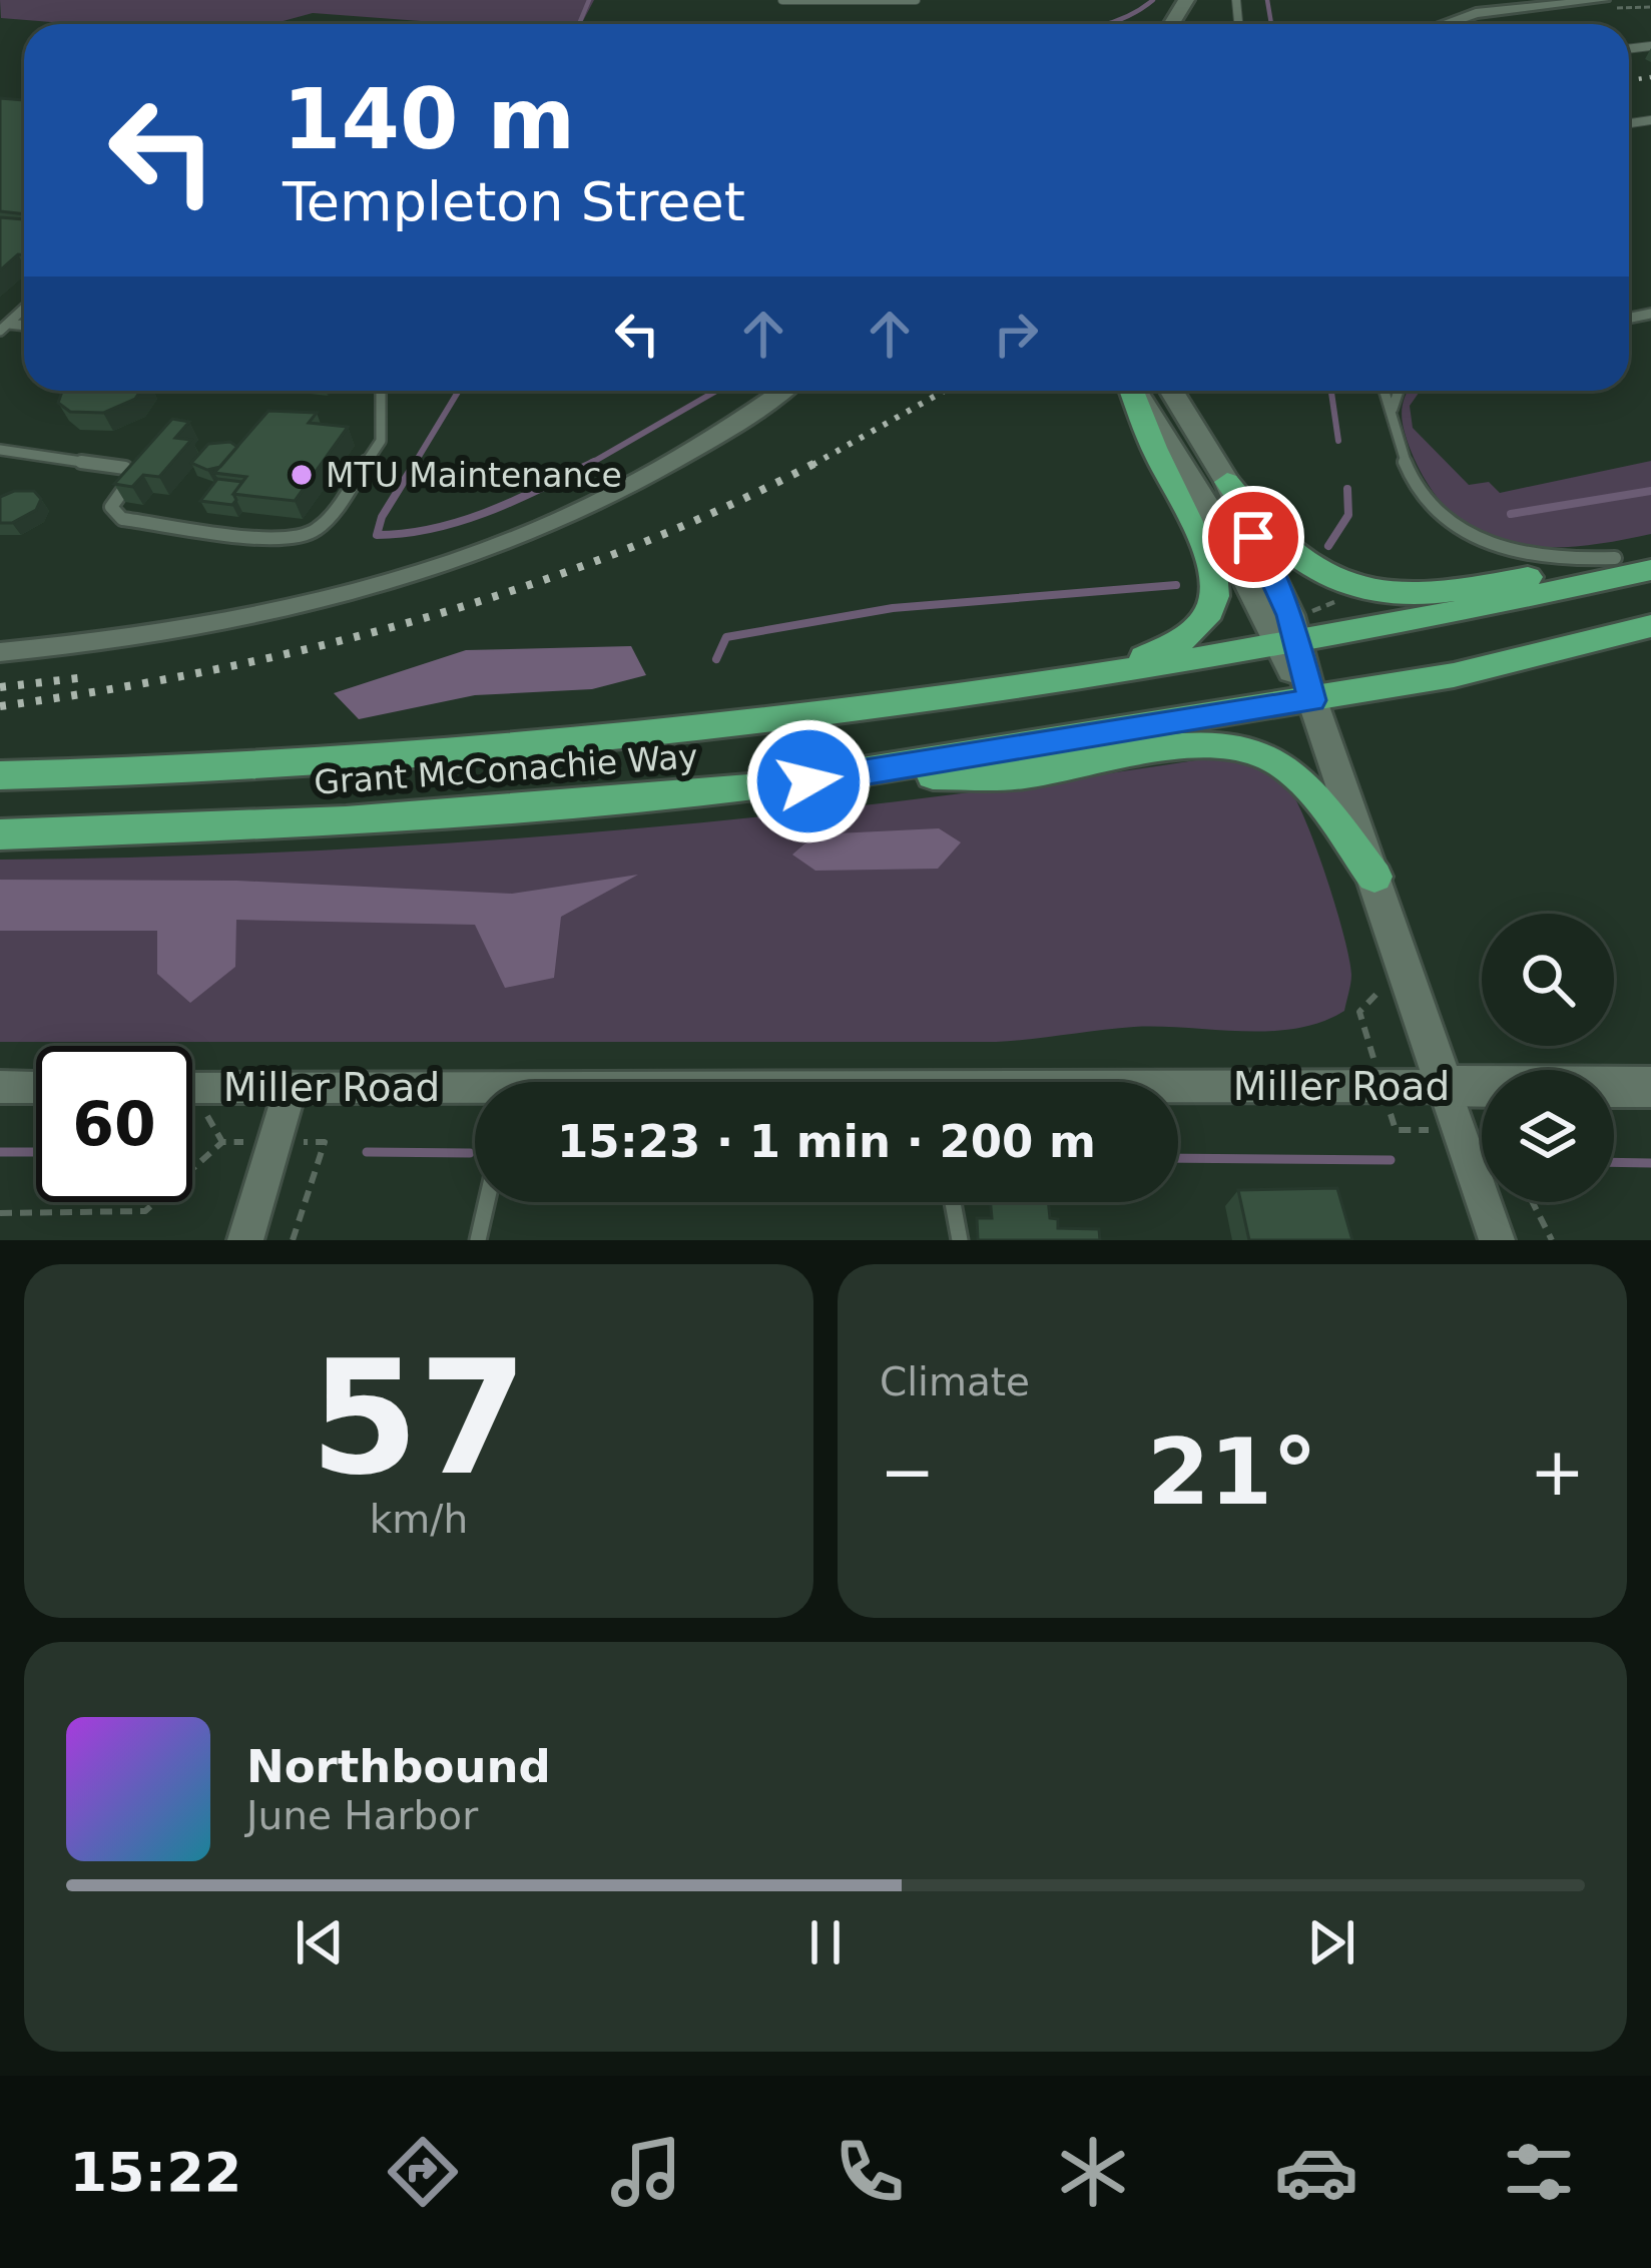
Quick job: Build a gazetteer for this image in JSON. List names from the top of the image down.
{
  "streets": {
    "main road": ["Grant McConachie Way"],
    "street": ["Miller Road"]
  },
  "places": ["MTU Maintenance"],
  "page": {
    "turn": ["140 m", "Templeton Street"],
    "limit": "60",
    "trip": "15:23 · 1 min · 200 m",
    "tile": [
      ["57", "km/h"],
      "Climate"
    ],
    "heat": ["−", "21°", "+"],
    "song": ["Northbound", "June Harbor"],
    "tabs": "15:22"
  }
}
